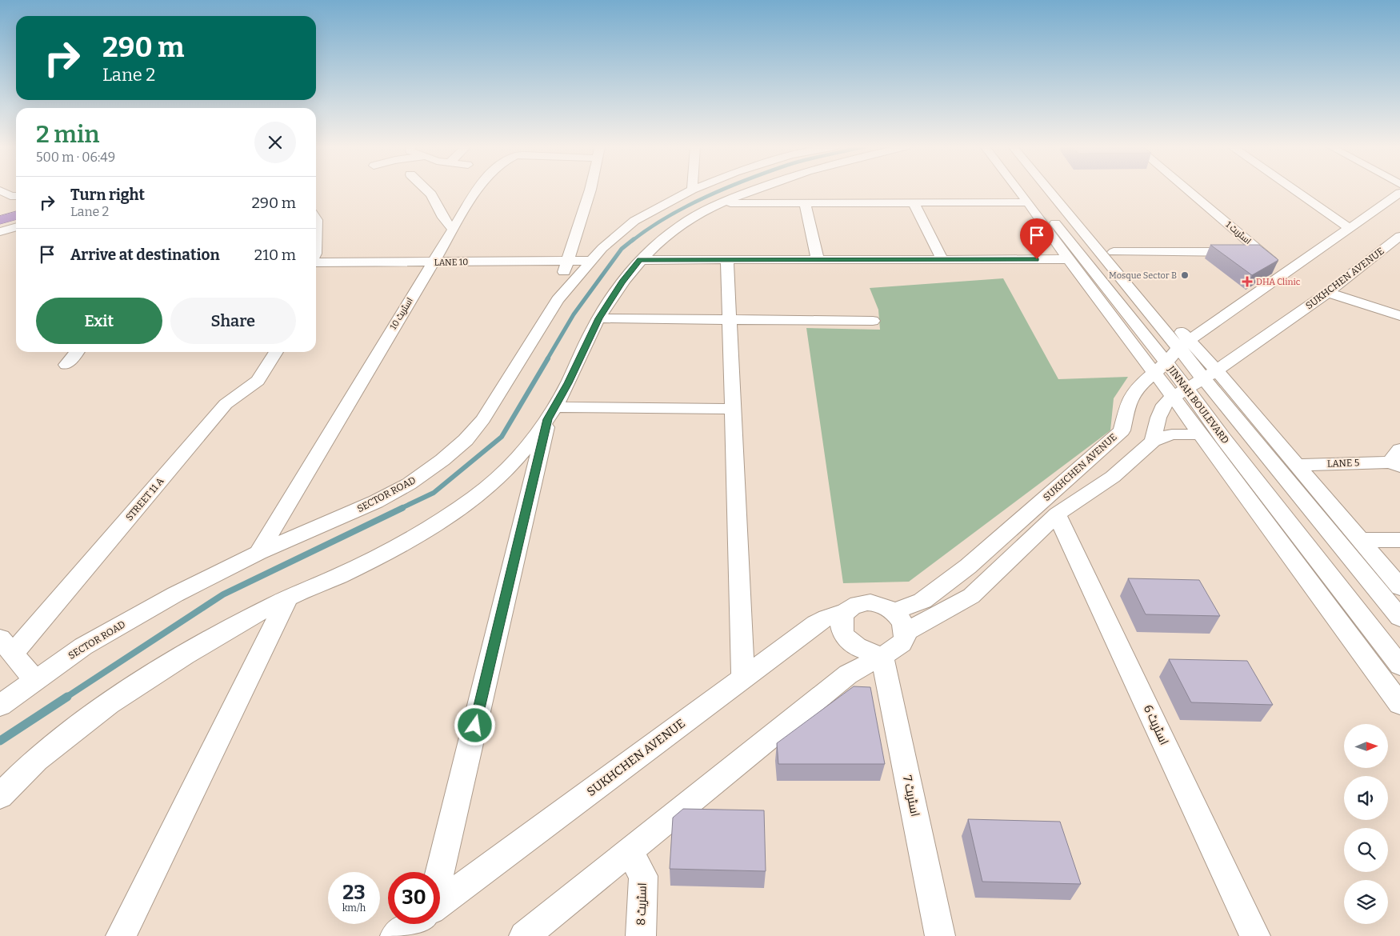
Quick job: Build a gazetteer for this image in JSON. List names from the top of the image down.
{
  "streets": {
    "street": [
      "اسٹریٹ 1",
      "LANE 10",
      "SUKHCHEN AVENUE",
      "اسٹریٹ 10",
      "JINNAH BOULEVARD",
      "LANE 5",
      "SECTOR ROAD",
      "STREET 11 A",
      "اسٹریٹ 6",
      "اسٹریٹ 7",
      "اسٹریٹ 8"
    ]
  },
  "crossings": [
    ["اسٹریٹ 1", "SUKHCHEN AVENUE"],
    ["LANE 10", "اسٹریٹ 10"],
    ["LANE 10", "SECTOR ROAD"],
    ["SUKHCHEN AVENUE", "JINNAH BOULEVARD"],
    ["SUKHCHEN AVENUE", "اسٹریٹ 6"],
    ["SUKHCHEN AVENUE", "اسٹریٹ 7"],
    ["SUKHCHEN AVENUE", "اسٹریٹ 8"],
    ["اسٹریٹ 10", "SECTOR ROAD"]
  ],
  "places": {
    "other": ["Mosque Sector B"],
    "health": ["DHA Clinic"]
  },
  "north": "right",
  "page": {
    "turn": ["290 m", "Lane 2"],
    "heading": ["2 min", "500 m · 06:49"],
    "list": [
      {
        "name": "Turn right",
        "note": "Lane 2",
        "value": "290 m"
      },
      {
        "name": "Arrive at destination",
        "value": "210 m"
      }
    ],
    "buttons": ["Exit", "Share"],
    "speed": "23 km/h",
    "limit": "30"
  }
}
